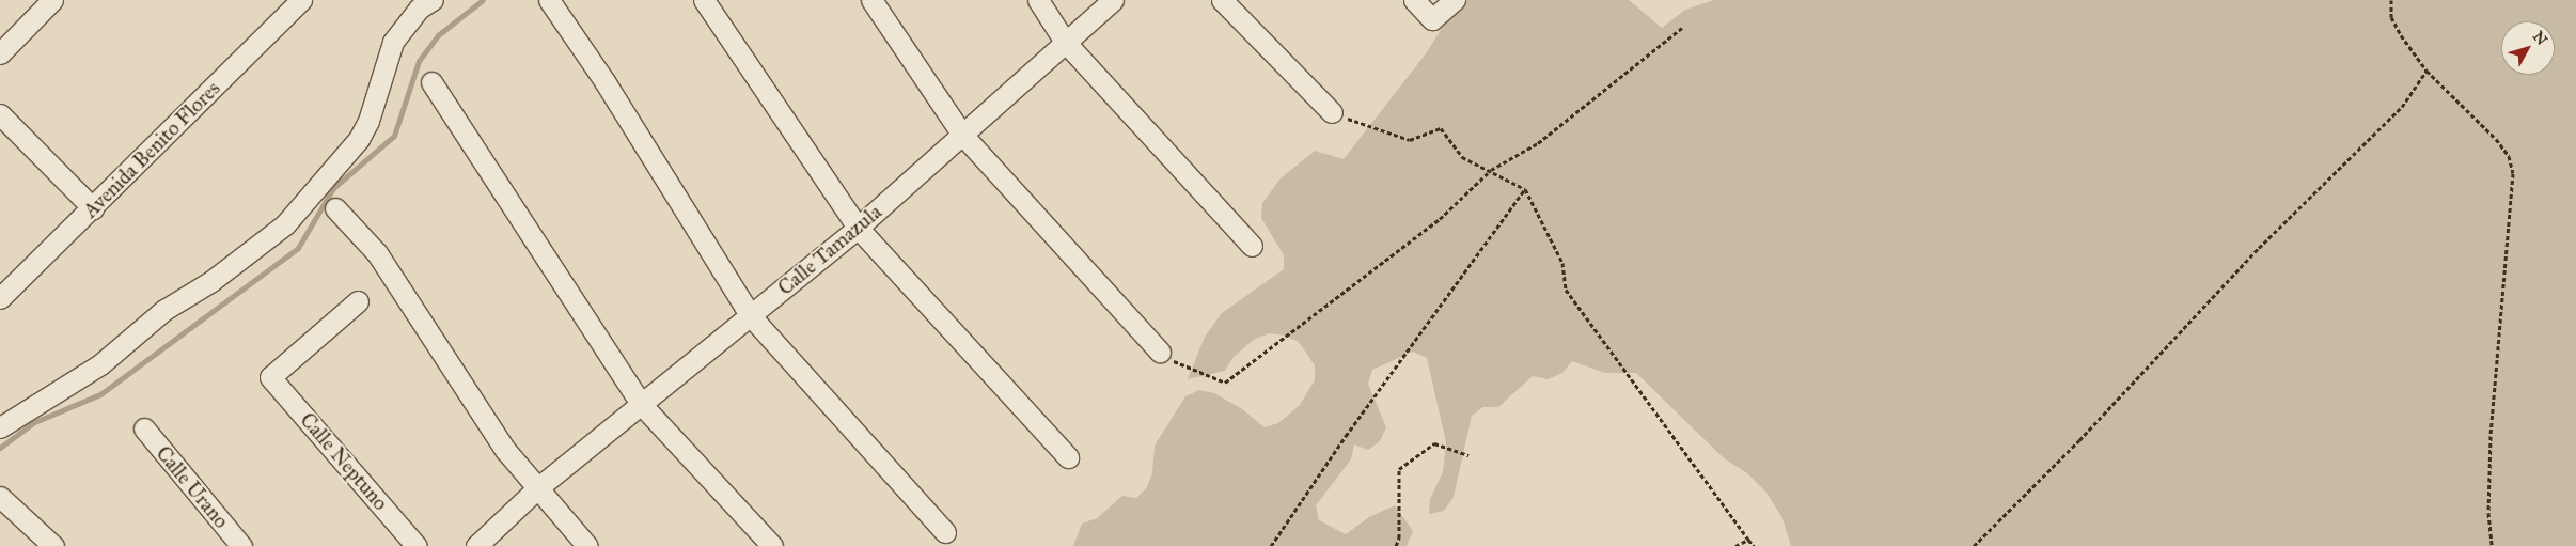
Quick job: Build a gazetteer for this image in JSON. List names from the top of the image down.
{
  "streets": {
    "street": [
      "Avenida Benito Flores",
      "Calle Tamazula",
      "Calle Neptuno",
      "Calle Urano"
    ]
  },
  "north": "top right"
}
